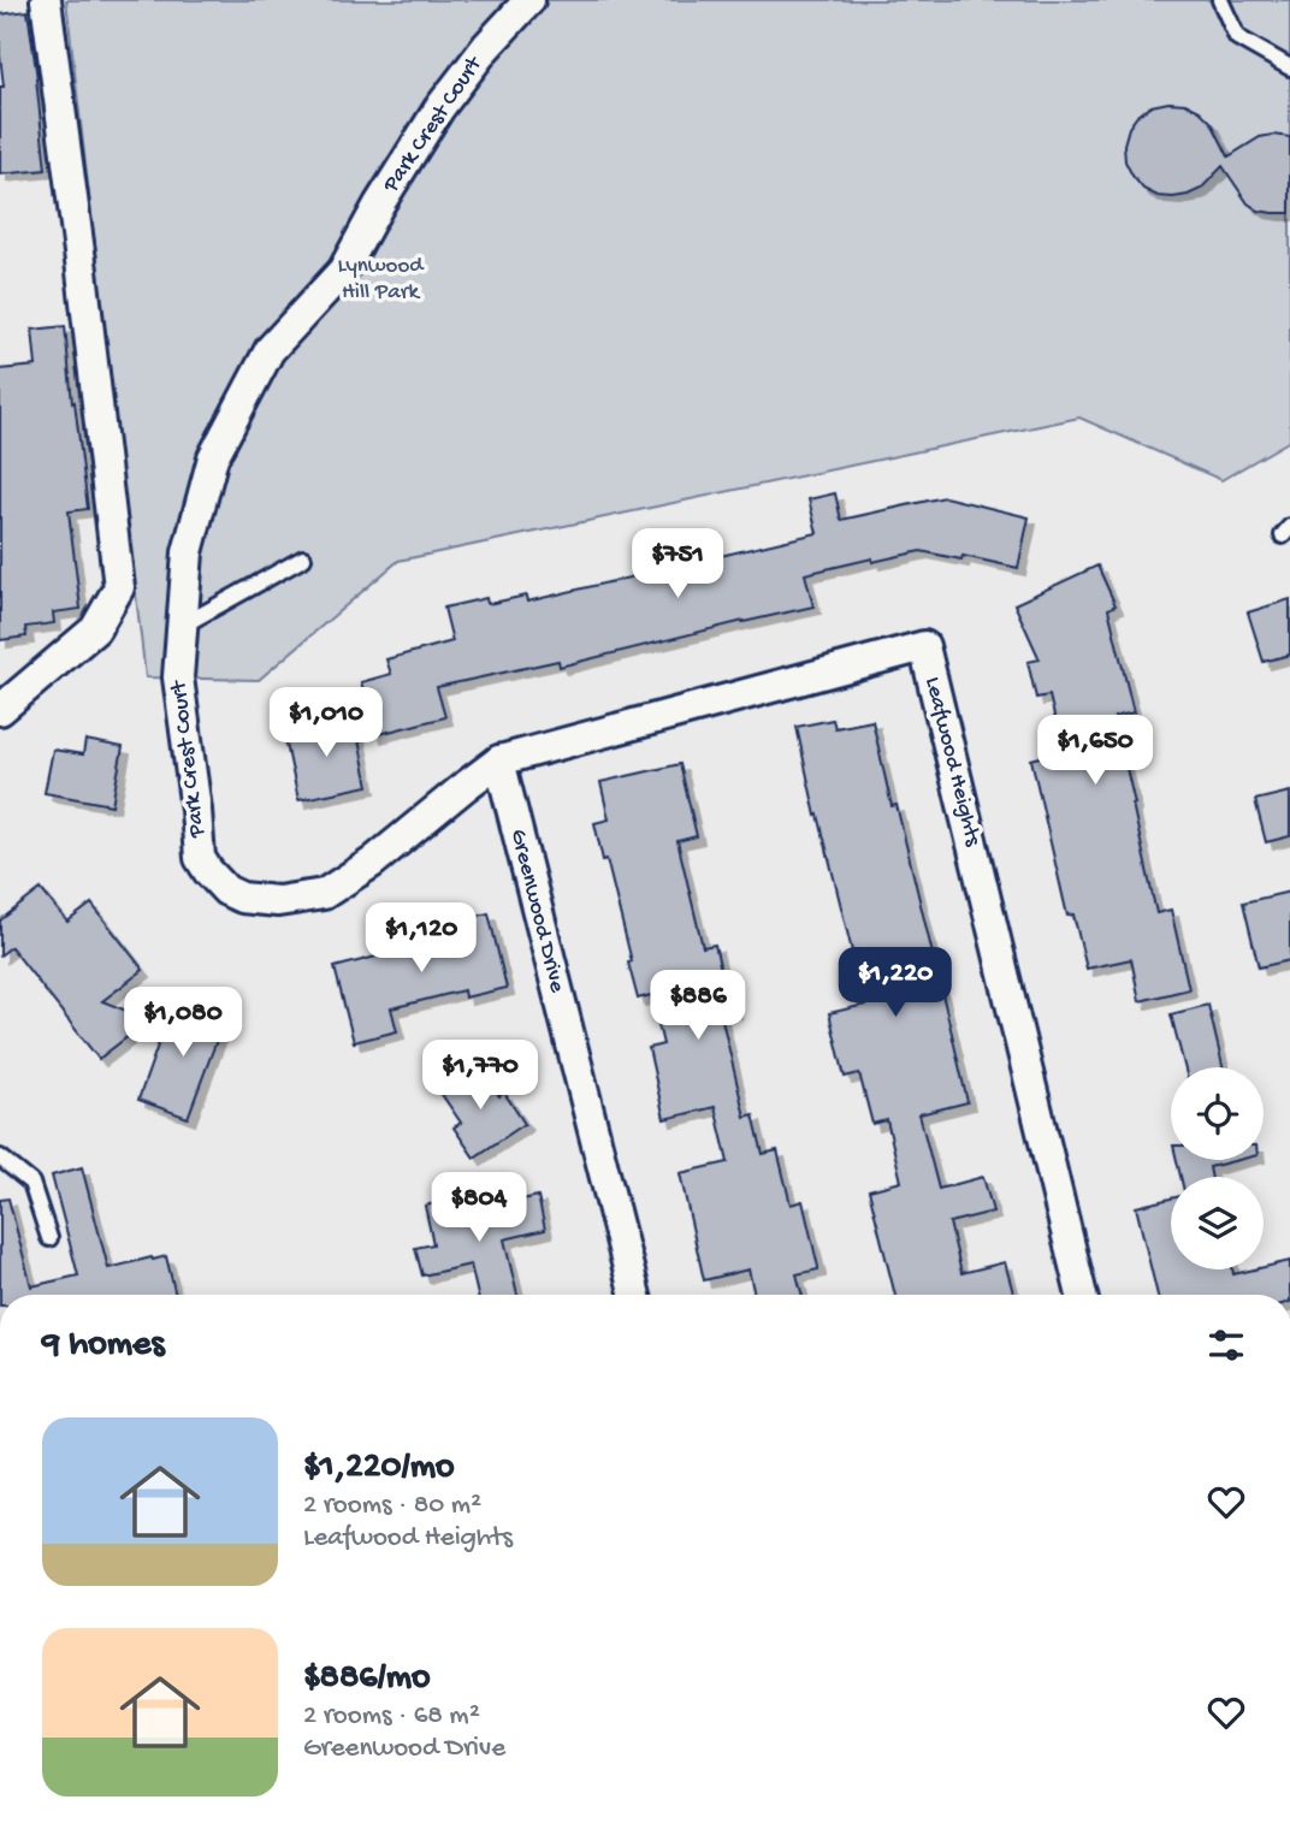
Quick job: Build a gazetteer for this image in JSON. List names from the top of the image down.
{
  "streets": {
    "street": ["Park Crest Court", "Leafwood Heights", "Greenwood Drive"]
  },
  "crossings": [
    ["Park Crest Court", "Leafwood Heights"],
    ["Park Crest Court", "Greenwood Drive"],
    ["Leafwood Heights", "Greenwood Drive"]
  ],
  "parks": ["Lynwood Hill Park"],
  "page": {
    "price": [
      "$751",
      "$1,010",
      "$1,650",
      "$1,120",
      "$1,220",
      "$886",
      "$1,080",
      "$1,770",
      "$804"
    ],
    "heading": "9 homes",
    "list": [
      {
        "name": "$1,220/mo",
        "note": "2 rooms · 80 m² · Leafwood Heights"
      },
      {
        "name": "$886/mo",
        "note": "2 rooms · 68 m² · Greenwood Drive"
      }
    ]
  }
}
